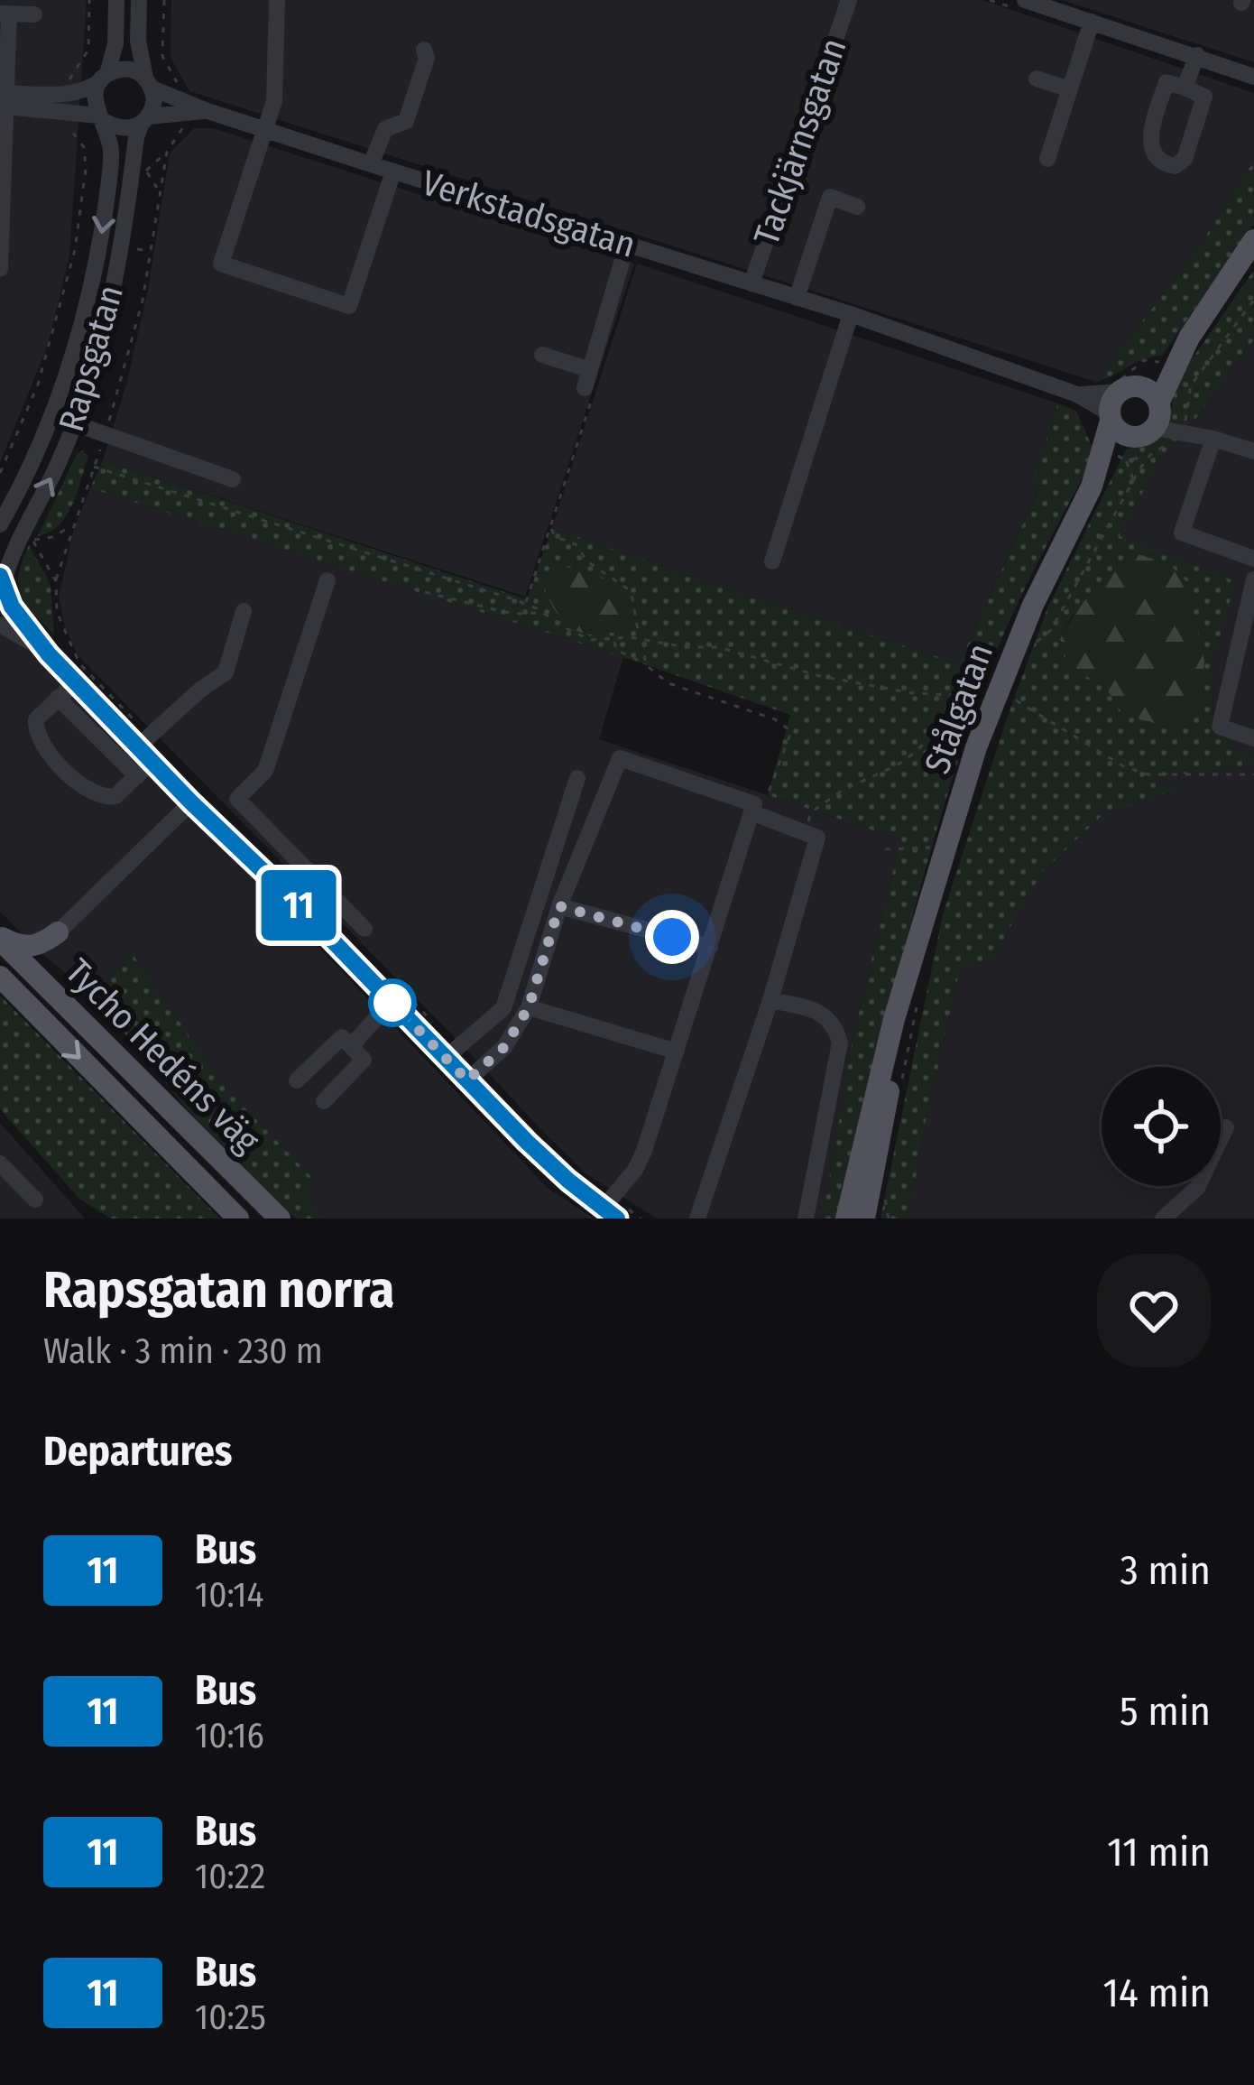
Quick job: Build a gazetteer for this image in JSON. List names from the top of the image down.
{
  "streets": {
    "main road": ["Stålgatan", "Tycho Hedéns väg"],
    "street": ["Tackjärnsgatan", "Verkstadsgatan", "Rapsgatan"]
  },
  "crossings": [
    ["Tackjärnsgatan", "Verkstadsgatan"],
    ["Verkstadsgatan", "Rapsgatan"],
    ["Verkstadsgatan", "Stålgatan"]
  ],
  "lines": ["bus line 11"],
  "page": {
    "on_map": "11",
    "heading": [
      ["Rapsgatan norra", "Walk · 3 min · 230 m"],
      "Departures"
    ],
    "list": [
      {
        "mark": "11",
        "name": "Bus",
        "note": "10:14",
        "value": "3 min"
      },
      {
        "mark": "11",
        "name": "Bus",
        "note": "10:16",
        "value": "5 min"
      },
      {
        "mark": "11",
        "name": "Bus",
        "note": "10:22",
        "value": "11 min"
      },
      {
        "mark": "11",
        "name": "Bus",
        "note": "10:25",
        "value": "14 min"
      }
    ]
  }
}
